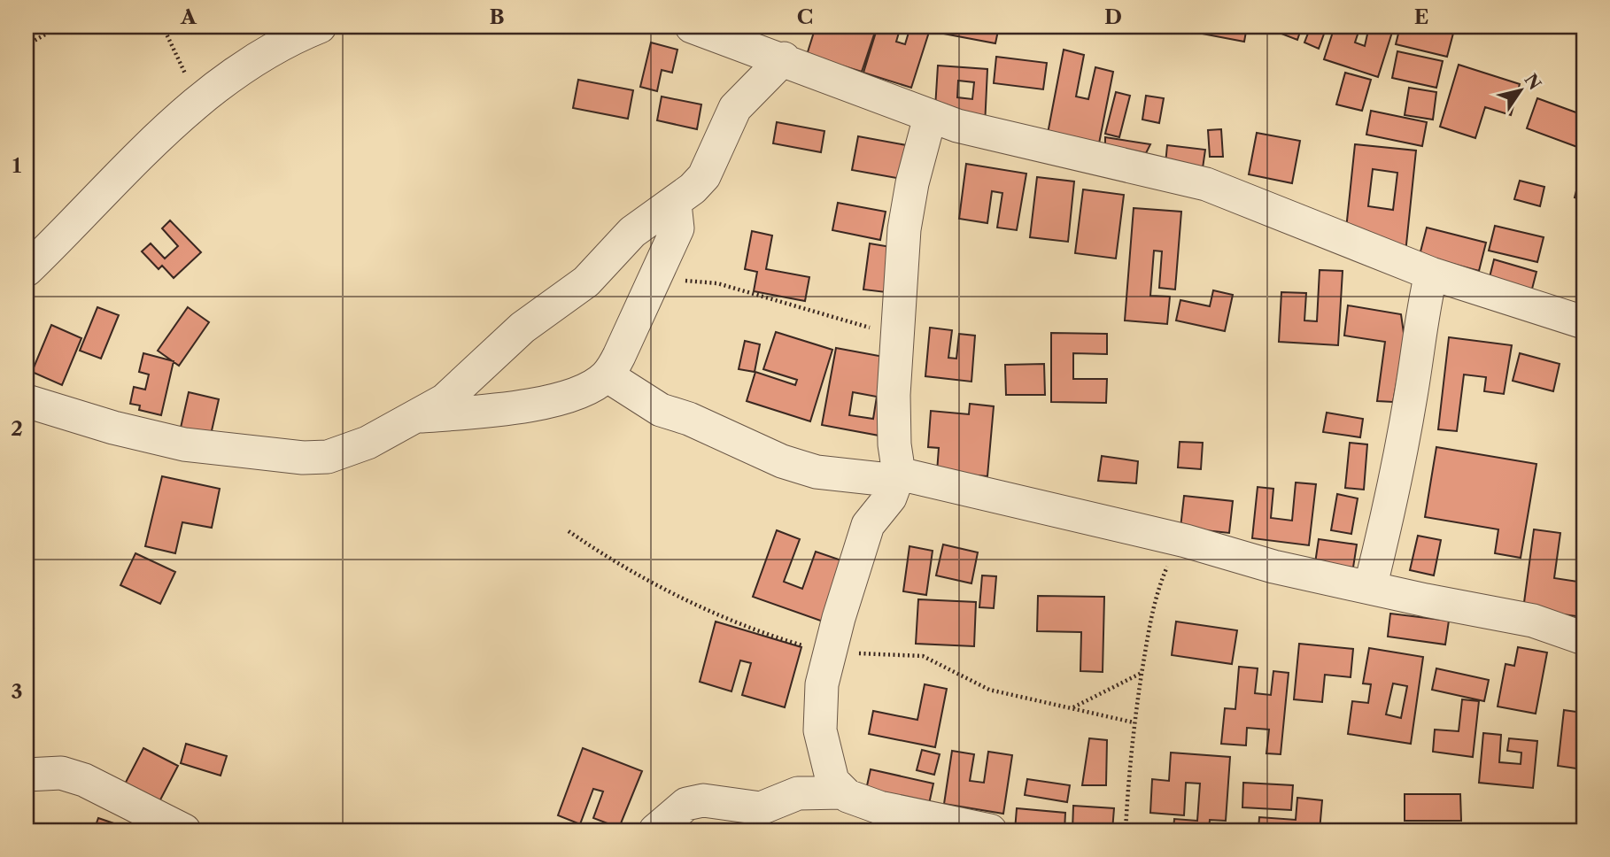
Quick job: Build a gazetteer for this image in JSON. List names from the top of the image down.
{
  "north": "top right",
  "grid": {
    "columns": [
      "A",
      "B",
      "C",
      "D",
      "E"
    ],
    "rows": ["1", "2", "3"]
  }
}
